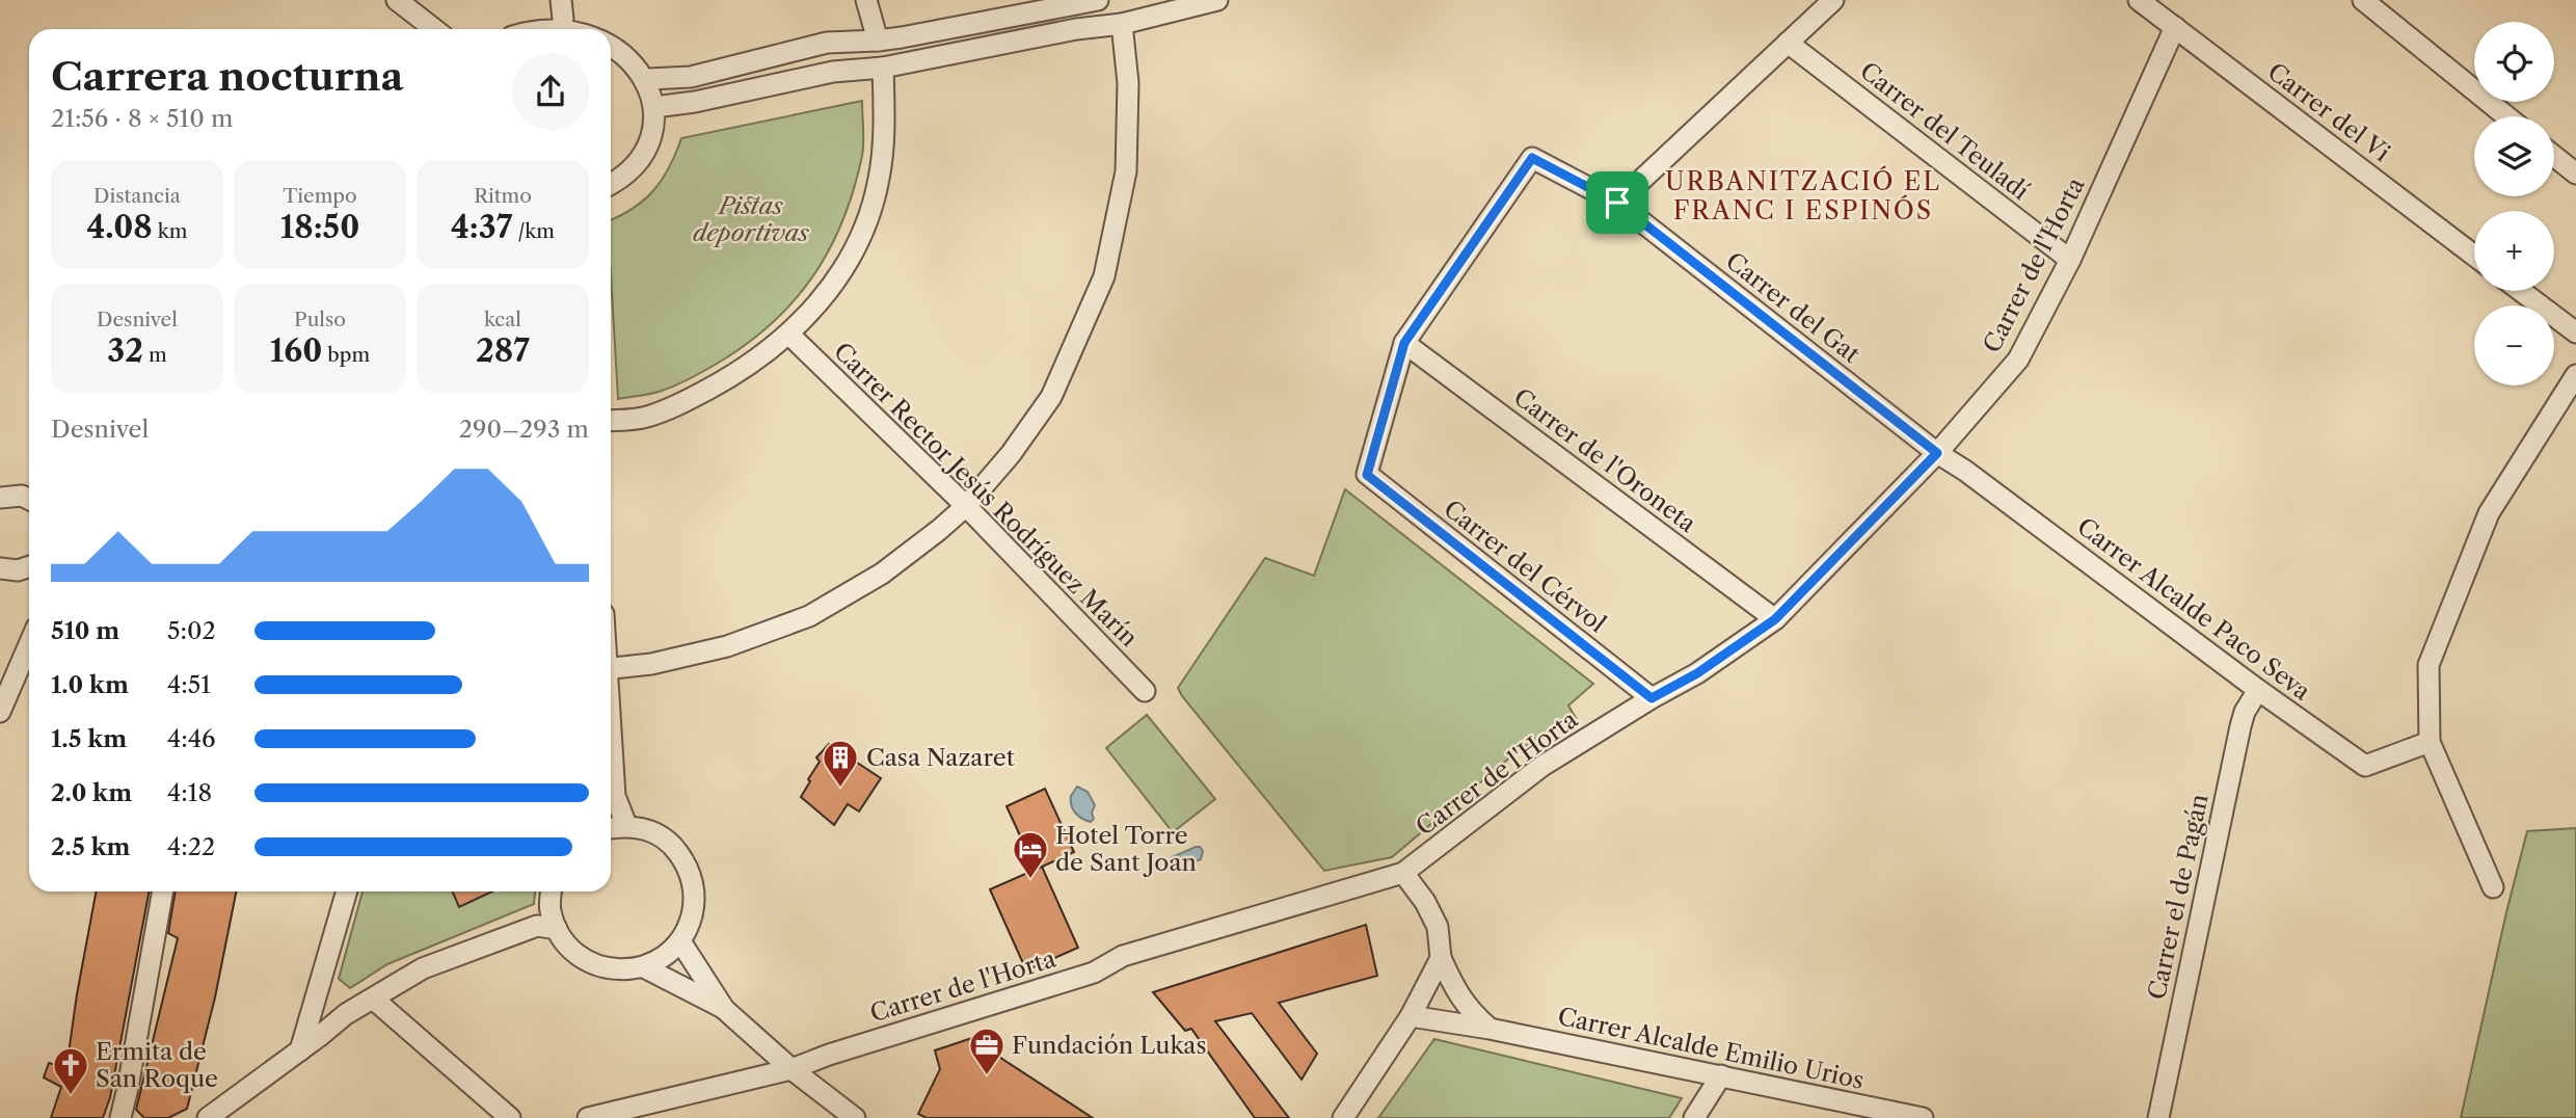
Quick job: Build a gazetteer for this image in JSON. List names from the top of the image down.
{
  "streets": {
    "street": [
      "Carrer del Vi",
      "Carrer del Teuladí",
      "Carrer de l'Horta",
      "Carrer del Gat",
      "Carrer de l'Oroneta",
      "Carrer Rector Jesús Rodríguez Marín",
      "Carrer del Cérvol",
      "Carrer Alcalde Paco Seva",
      "Carrer el de Pagán",
      "Carrer Alcalde Emilio Urios"
    ]
  },
  "crossings": [
    ["Carrer del Vi", "Carrer de l'Horta"],
    ["Carrer del Teuladí", "Carrer de l'Horta"],
    ["Carrer de l'Horta", "Carrer del Gat"],
    ["Carrer de l'Horta", "Carrer de l'Oroneta"],
    ["Carrer de l'Horta", "Carrer del Cérvol"],
    ["Carrer de l'Horta", "Carrer Alcalde Paco Seva"],
    ["Carrer del Gat", "Carrer de l'Oroneta"],
    ["Carrer del Gat", "Carrer del Cérvol"],
    ["Carrer del Gat", "Carrer Alcalde Paco Seva"],
    ["Carrer de l'Oroneta", "Carrer del Cérvol"],
    ["Carrer Alcalde Paco Seva", "Carrer el de Pagán"]
  ],
  "districts": ["URBANITZACIÓ EL FRANC I ESPINÓS"],
  "parks": ["Pistas deportivas"],
  "places": {
    "building": ["Casa Nazaret"],
    "hotel": ["Hotel Torre de Sant Joan"],
    "office": ["Fundación Lukas"],
    "church": ["Ermita de San Roque"]
  },
  "page": {
    "map_buttons": ["+", "−"],
    "heading": ["Carrera nocturna", "21:56 · 8 × 510 m"],
    "stats": [
      ["Distancia", "4.08 km"],
      ["Tiempo", "18:50"],
      ["Ritmo", "4:37 /km"],
      ["Desnivel", "32 m"],
      ["Pulso", "160 bpm"],
      ["kcal", "287"]
    ],
    "chart": ["Desnivel", "290–293 m"],
    "list": [
      {
        "name": "510 m",
        "note": "5:02"
      },
      {
        "name": "1.0 km",
        "note": "4:51"
      },
      {
        "name": "1.5 km",
        "note": "4:46"
      },
      {
        "name": "2.0 km",
        "note": "4:18"
      },
      {
        "name": "2.5 km",
        "note": "4:22"
      }
    ]
  }
}
